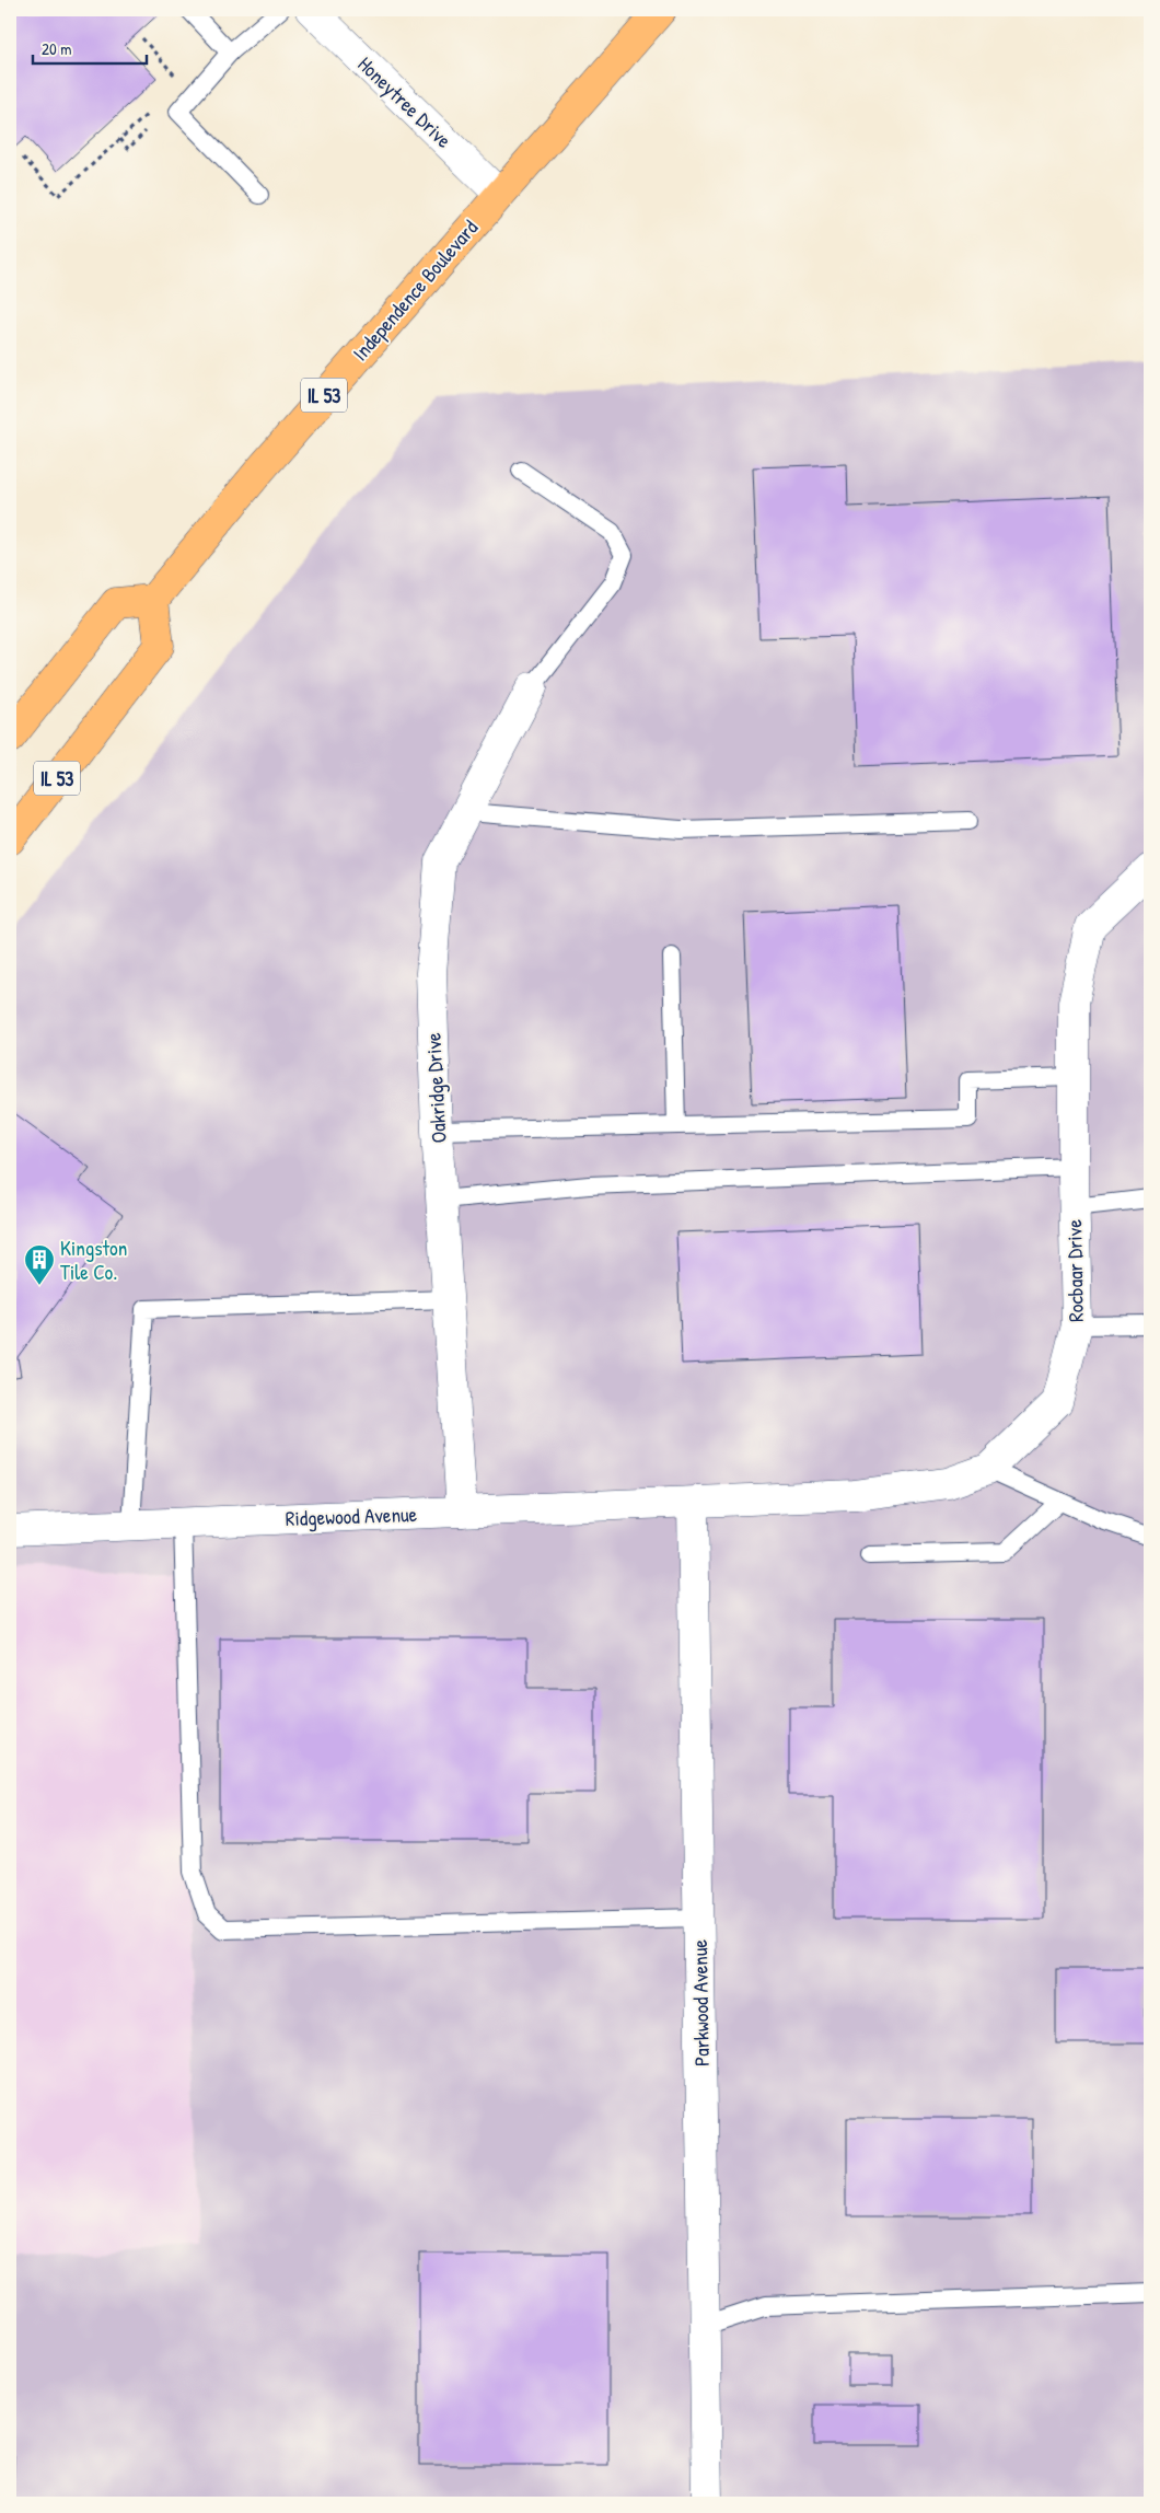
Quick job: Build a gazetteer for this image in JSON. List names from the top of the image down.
{
  "streets": {
    "main road": ["Independence Boulevard", "IL 53"],
    "street": [
      "Honeytree Drive",
      "Oakridge Drive",
      "Rocbaar Drive",
      "Ridgewood Avenue",
      "Parkwood Avenue"
    ]
  },
  "crossings": [
    ["Honeytree Drive", "Independence Boulevard"],
    ["Independence Boulevard", "IL 53"],
    ["Oakridge Drive", "Ridgewood Avenue"],
    ["Rocbaar Drive", "Ridgewood Avenue"],
    ["Rocbaar Drive", "Parkwood Avenue"],
    ["Ridgewood Avenue", "Parkwood Avenue"]
  ],
  "places": {
    "building": ["Kingston Tile Co."]
  },
  "scale_bar": "20 m"
}
